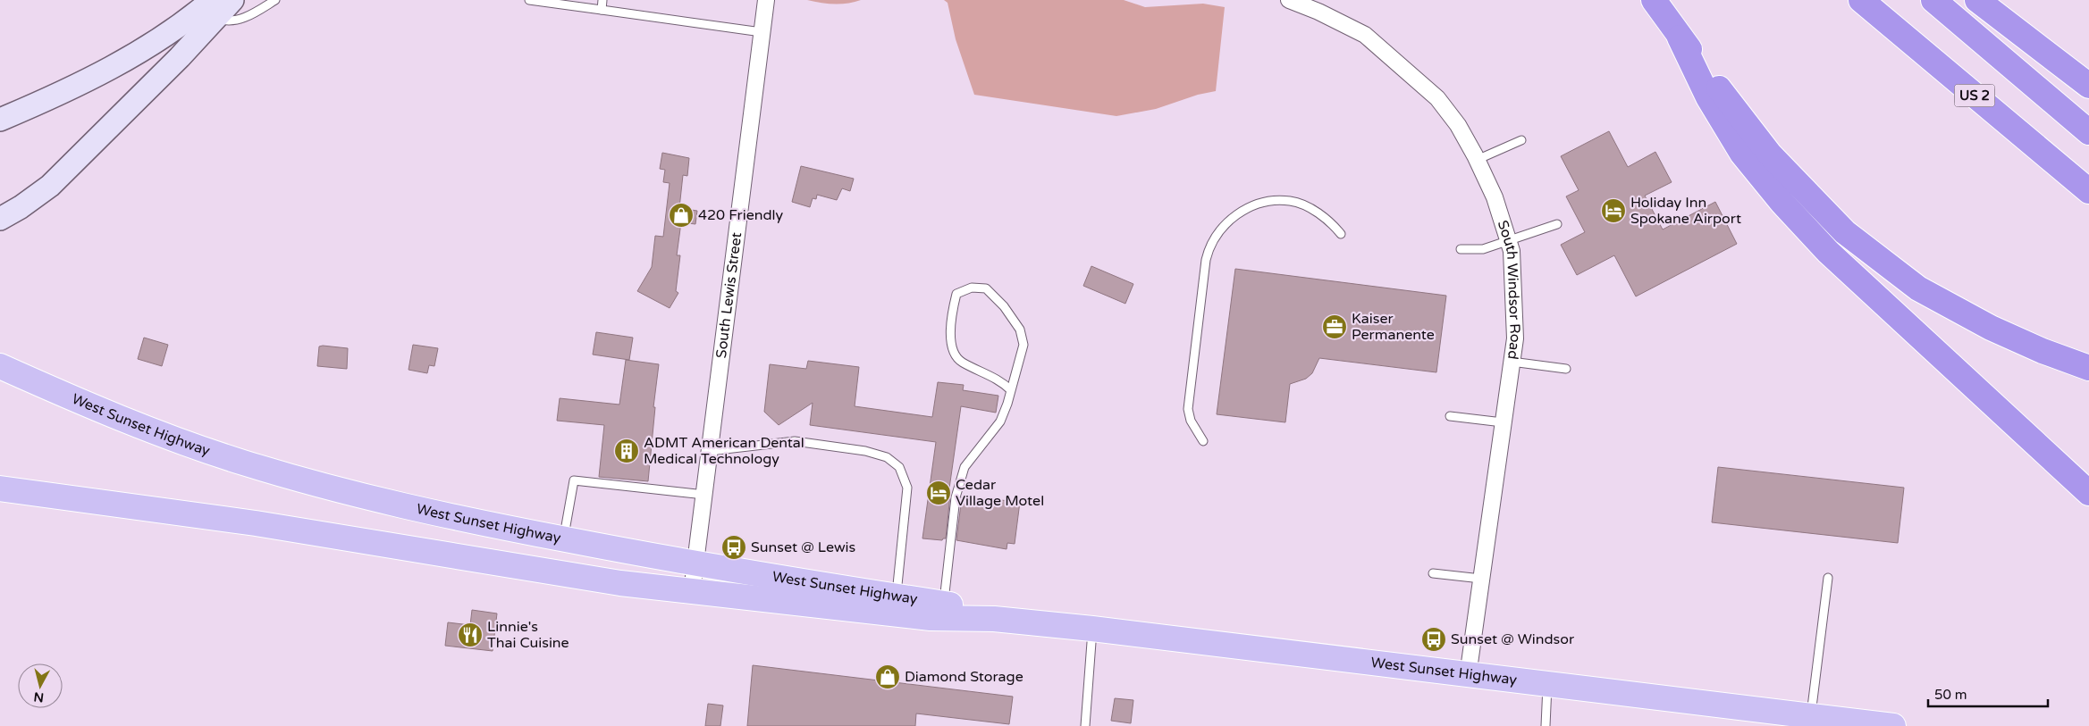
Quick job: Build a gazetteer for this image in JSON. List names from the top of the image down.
{
  "streets": {
    "highway": ["US 2"],
    "main road": ["West Sunset Highway"],
    "street": ["South Windsor Road", "South Lewis Street"]
  },
  "crossings": [
    ["South Windsor Road", "West Sunset Highway"],
    ["South Lewis Street", "West Sunset Highway"]
  ],
  "places": {
    "hotel": ["Holiday Inn Spokane Airport", "Cedar Village Motel"],
    "shop": ["420 Friendly", "Diamond Storage"],
    "office": ["Kaiser Permanente"],
    "building": ["ADMT American Dental Medical Technology"],
    "bus stop": ["Sunset @ Lewis", "Sunset @ Windsor"],
    "restaurant": ["Linnie's Thai Cuisine"]
  },
  "scale_bar": "50 m",
  "north": "bottom"
}
